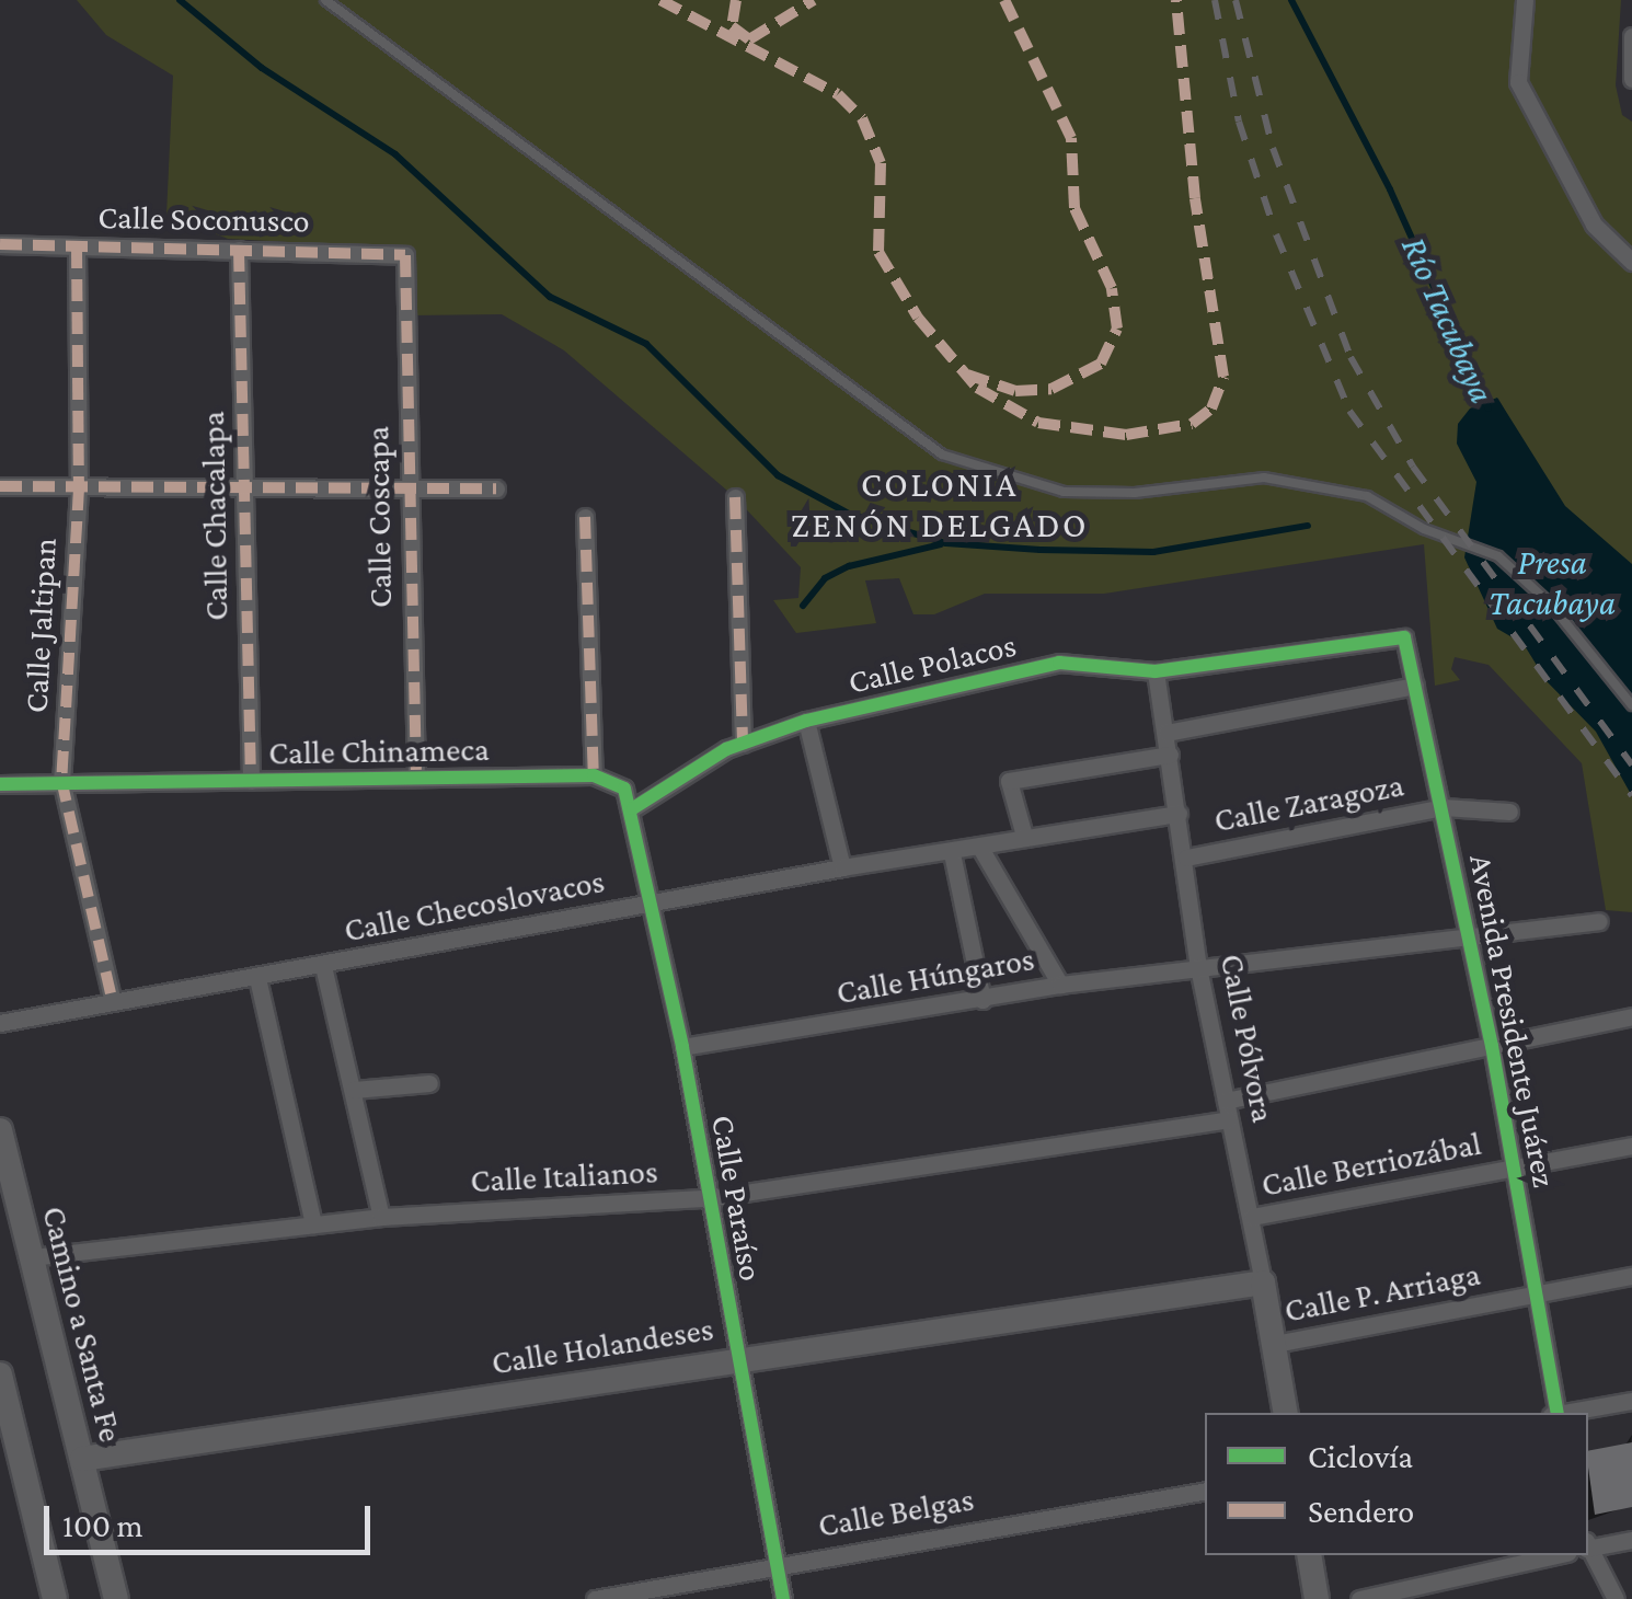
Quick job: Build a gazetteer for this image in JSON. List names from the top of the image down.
{
  "streets": {
    "street": [
      "Calle Soconusco",
      "Calle Chacalapa",
      "Calle Coscapa",
      "Calle Jaltipan",
      "Calle Polacos",
      "Calle Chinameca",
      "Calle Zaragoza",
      "Calle Checoslovacos",
      "Calle Húngaros",
      "Avenida Presidente Juárez",
      "Calle Pólvora",
      "Calle Berriozábal",
      "Calle Italianos",
      "Calle Paraíso",
      "Calle P. Arriaga",
      "Camino a Santa Fe",
      "Calle Holandeses",
      "Calle Belgas"
    ]
  },
  "crossings": [
    ["Calle Soconusco", "Calle Chacalapa"],
    ["Calle Soconusco", "Calle Coscapa"],
    ["Calle Soconusco", "Calle Jaltipan"],
    ["Calle Chacalapa", "Calle Chinameca"],
    ["Calle Coscapa", "Calle Chinameca"],
    ["Calle Jaltipan", "Calle Chinameca"],
    ["Calle Jaltipan", "Calle Checoslovacos"],
    ["Calle Polacos", "Avenida Presidente Juárez"],
    ["Calle Polacos", "Calle Pólvora"],
    ["Calle Zaragoza", "Avenida Presidente Juárez"],
    ["Calle Zaragoza", "Calle Pólvora"],
    ["Calle Checoslovacos", "Calle Pólvora"],
    ["Calle Checoslovacos", "Calle Paraíso"],
    ["Calle Húngaros", "Avenida Presidente Juárez"],
    ["Calle Húngaros", "Calle Pólvora"],
    ["Calle Húngaros", "Calle Paraíso"],
    ["Avenida Presidente Juárez", "Calle Berriozábal"],
    ["Avenida Presidente Juárez", "Calle P. Arriaga"],
    ["Calle Pólvora", "Calle Berriozábal"],
    ["Calle Pólvora", "Calle Italianos"],
    ["Calle Pólvora", "Calle P. Arriaga"],
    ["Calle Pólvora", "Calle Holandeses"],
    ["Calle Italianos", "Calle Paraíso"],
    ["Calle Italianos", "Camino a Santa Fe"],
    ["Calle Paraíso", "Calle Holandeses"],
    ["Calle Paraíso", "Calle Belgas"],
    ["Camino a Santa Fe", "Calle Holandeses"]
  ],
  "districts": ["COLONIA ZENÓN DELGADO"],
  "water": ["Río Tacubaya", "Presa Tacubaya"],
  "legend": ["Ciclovía", "Sendero"],
  "scale_bar": "100 m"
}
